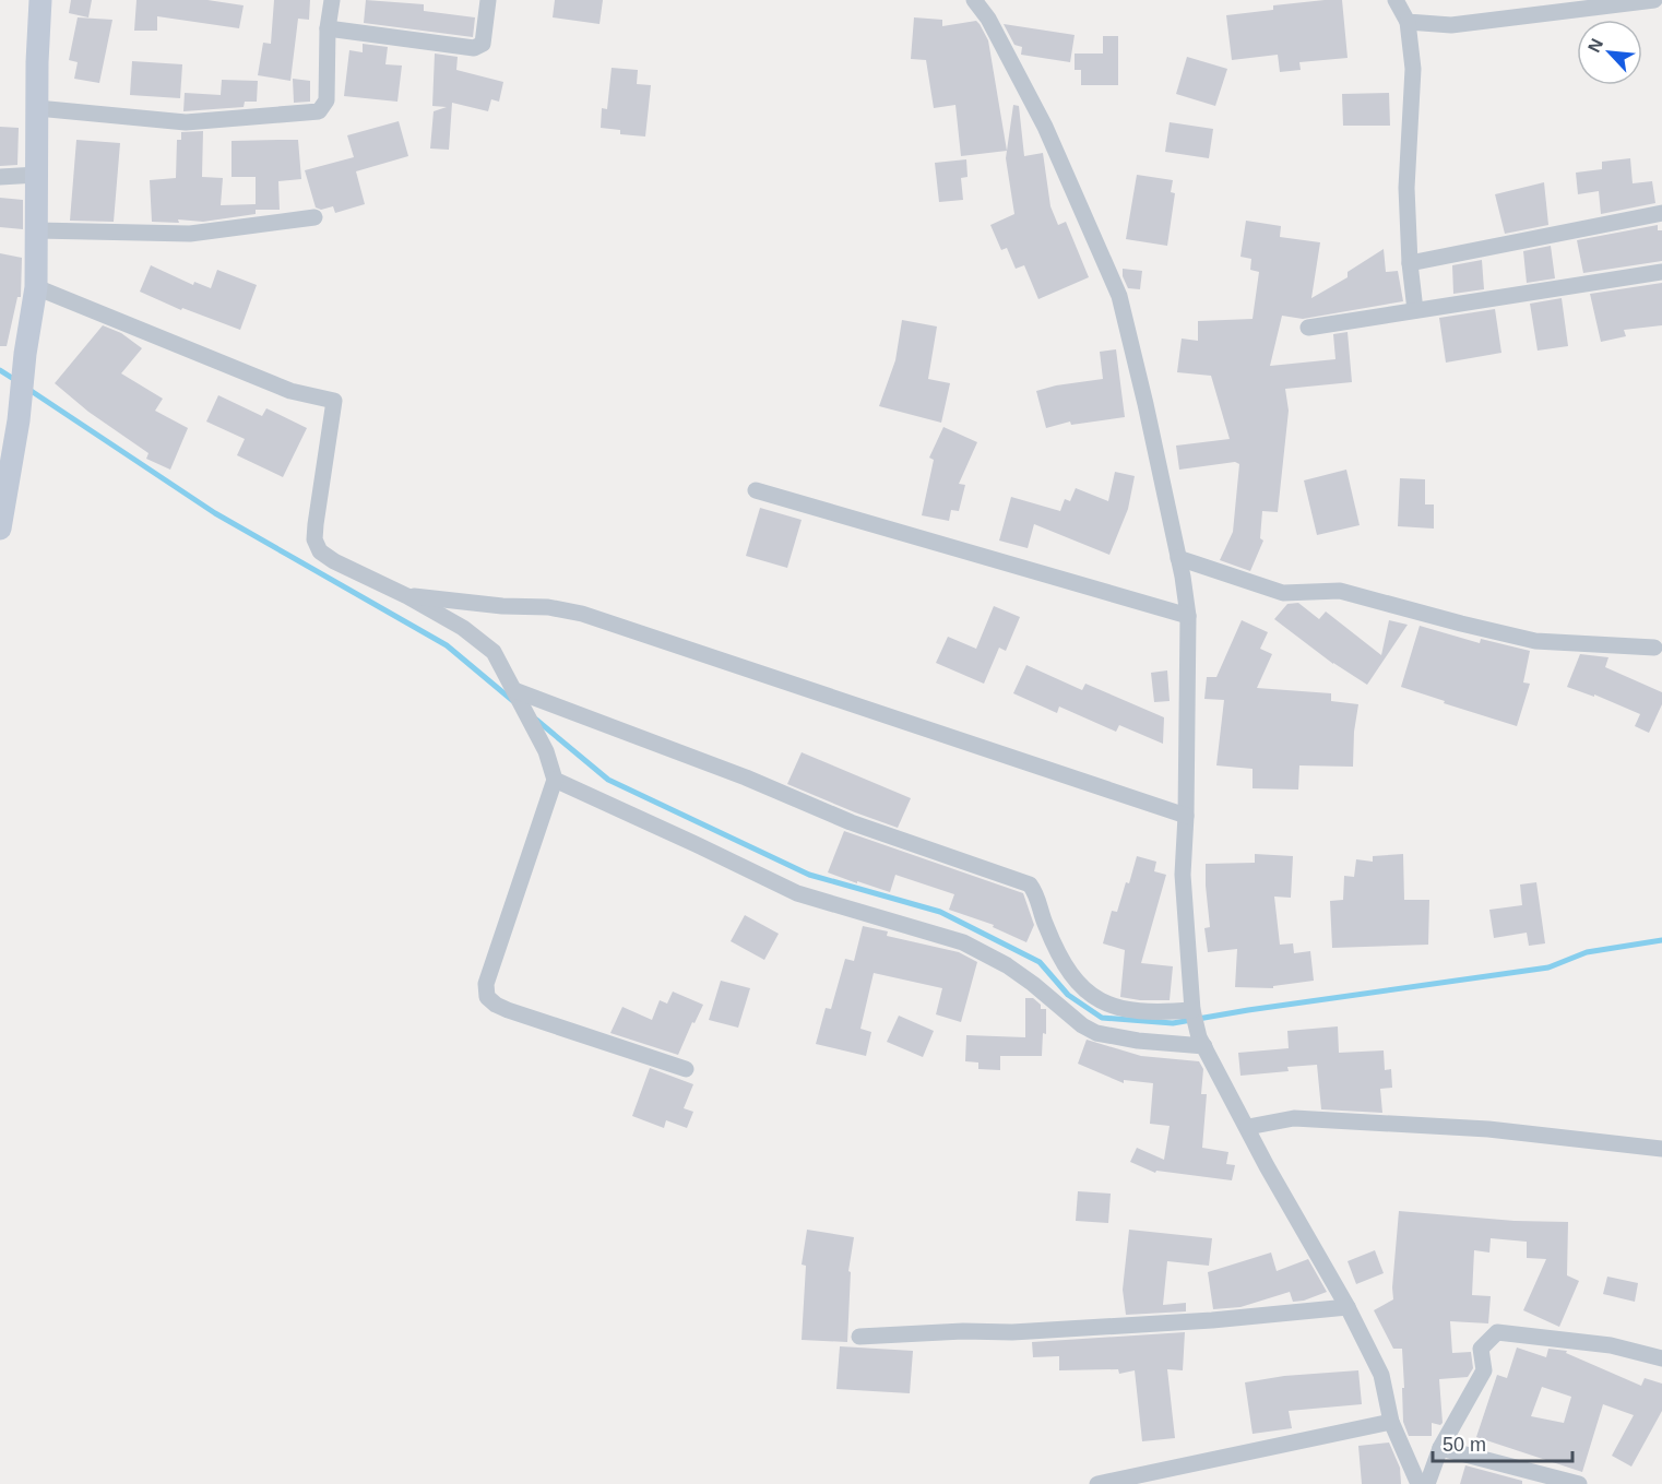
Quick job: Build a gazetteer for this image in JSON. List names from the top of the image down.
{
  "scale_bar": "50 m",
  "north": "top left"
}
